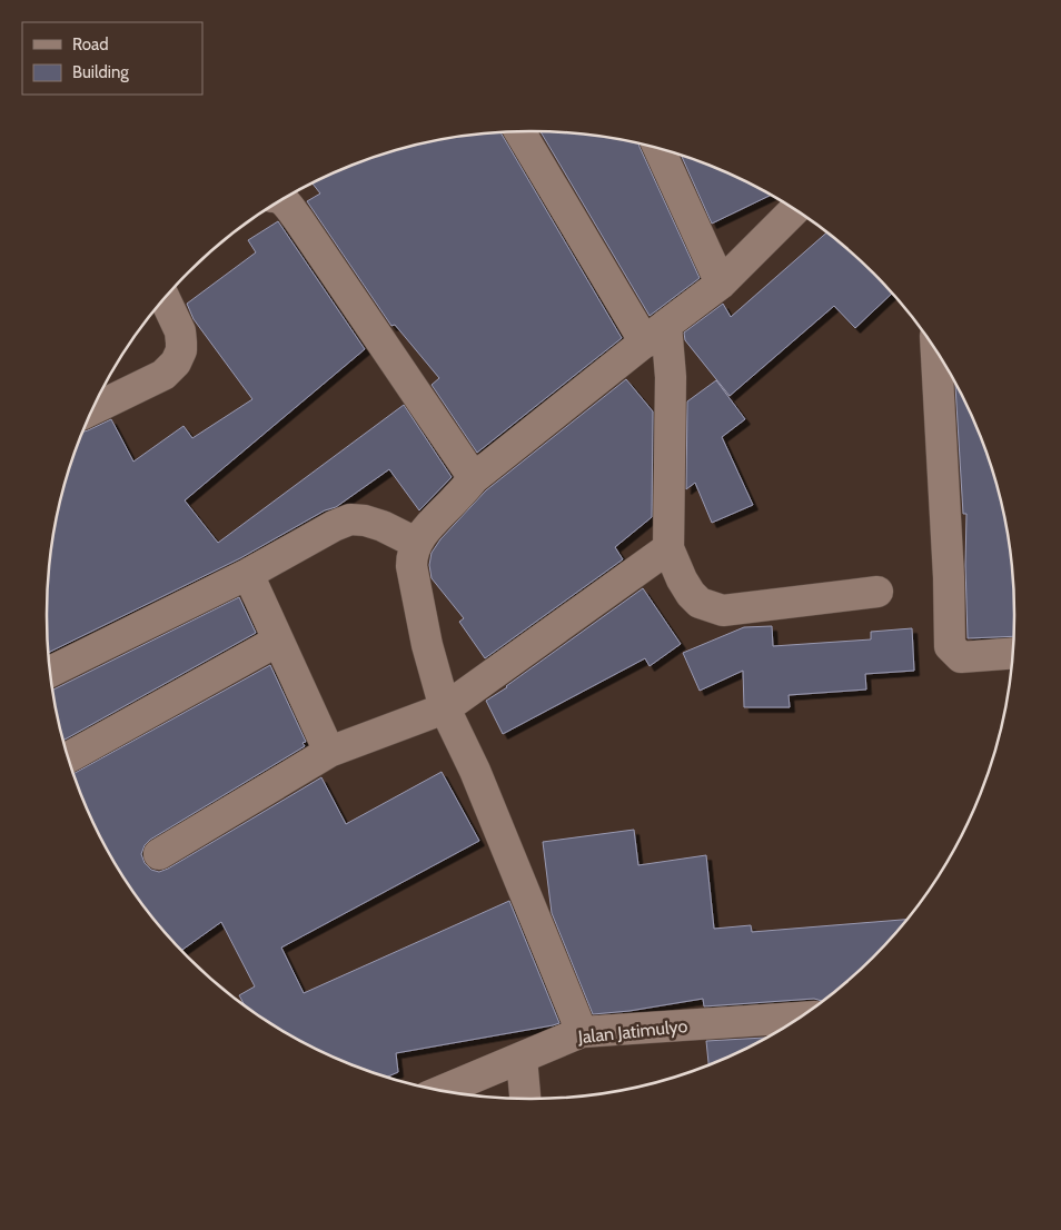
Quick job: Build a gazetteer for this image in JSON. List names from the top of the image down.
{
  "streets": {
    "street": ["Jalan Jatimulyo"]
  },
  "legend": ["Road", "Building"]
}
